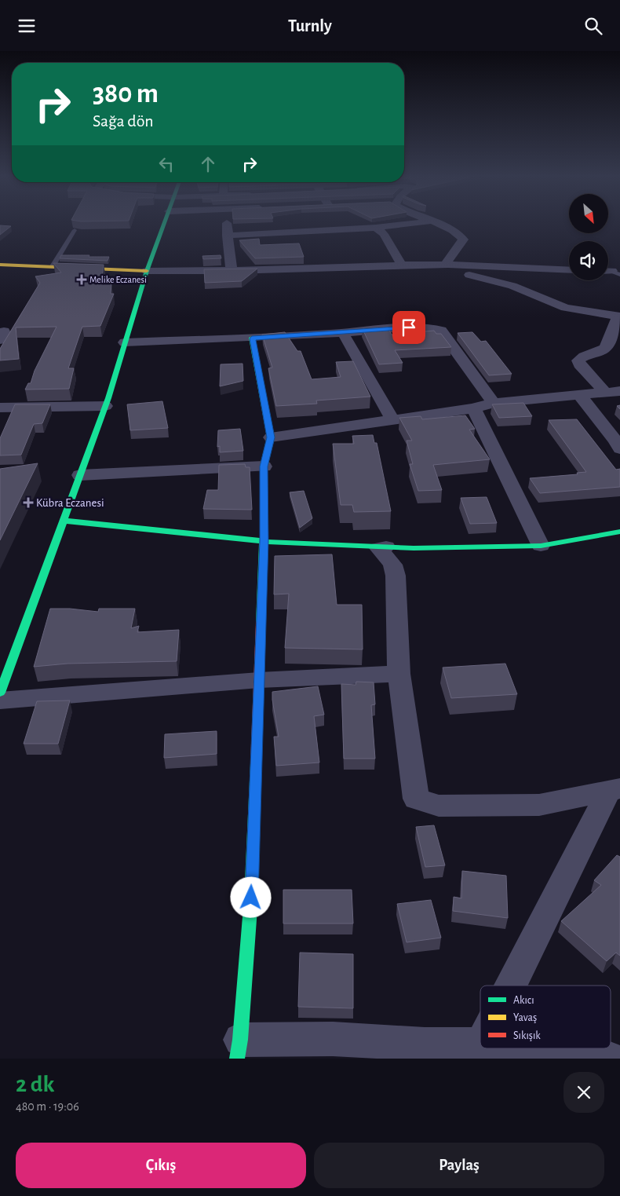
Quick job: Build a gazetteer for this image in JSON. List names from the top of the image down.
{
  "places": {
    "health": ["Melike Eczanesi", "Kübra Eczanesi"]
  },
  "legend": ["Akıcı", "Yavaş", "Sıkışık"],
  "north": "bottom right",
  "page": {
    "header": "Turnly",
    "turn": ["380 m", "Sağa dön"],
    "heading": ["2 dk", "480 m · 19:06"],
    "buttons": ["Çıkış", "Paylaş"]
  }
}
